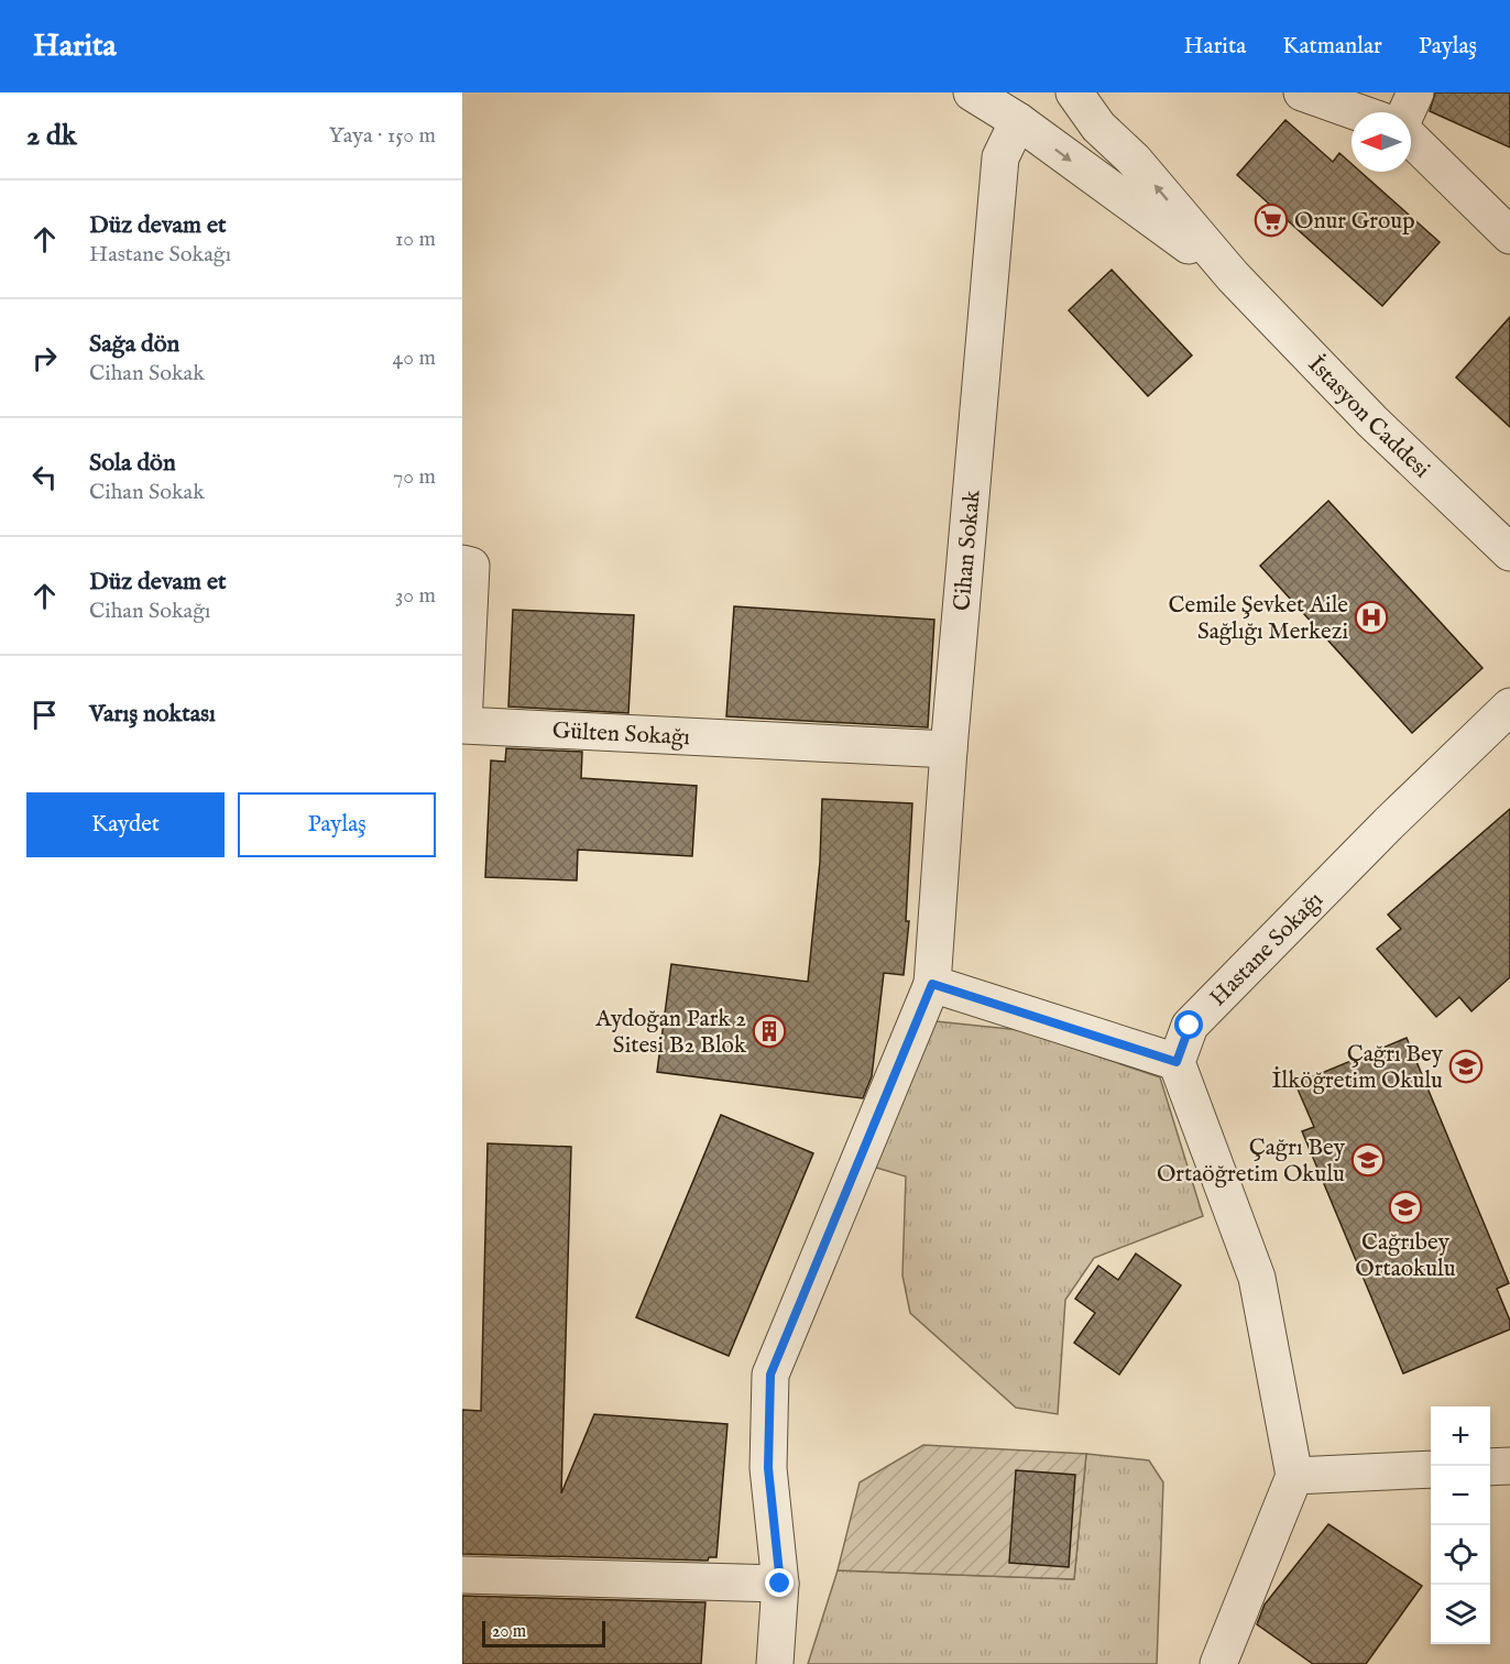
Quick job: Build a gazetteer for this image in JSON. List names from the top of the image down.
{
  "streets": {
    "street": [
      "İstasyon Caddesi",
      "Cihan Sokak",
      "Gülten Sokağı",
      "Hastane Sokağı"
    ]
  },
  "crossings": [
    ["İstasyon Caddesi", "Cihan Sokak"],
    ["Cihan Sokak", "Gülten Sokağı"]
  ],
  "places": {
    "supermarket": ["Onur Group"],
    "hospital": ["Cemile Şevket Aile Sağlığı Merkezi"],
    "building": ["Aydoğan Park 2 Sitesi B2 Blok"],
    "school or university": ["Çağrı Bey İlköğretim Okulu", "Çağrı Bey Ortaöğretim Okulu", "Cağrıbey Ortaokulu"]
  },
  "scale_bar": "20 m",
  "north": "left",
  "page": {
    "header": "Harita",
    "nav": ["Harita", "Katmanlar", "Paylaş"],
    "heading": ["2 dk", "Yaya · 150 m"],
    "list": [
      ["Düz devam et", "Hastane Sokağı", "10 m"],
      ["Sağa dön", "Cihan Sokak", "40 m"],
      ["Sola dön", "Cihan Sokak", "70 m"],
      ["Düz devam et", "Cihan Sokağı", "30 m"],
      "Varış noktası"
    ],
    "buttons": ["Kaydet", "Paylaş"],
    "map_buttons": ["+", "−"],
    "scale": "20 m"
  }
}
